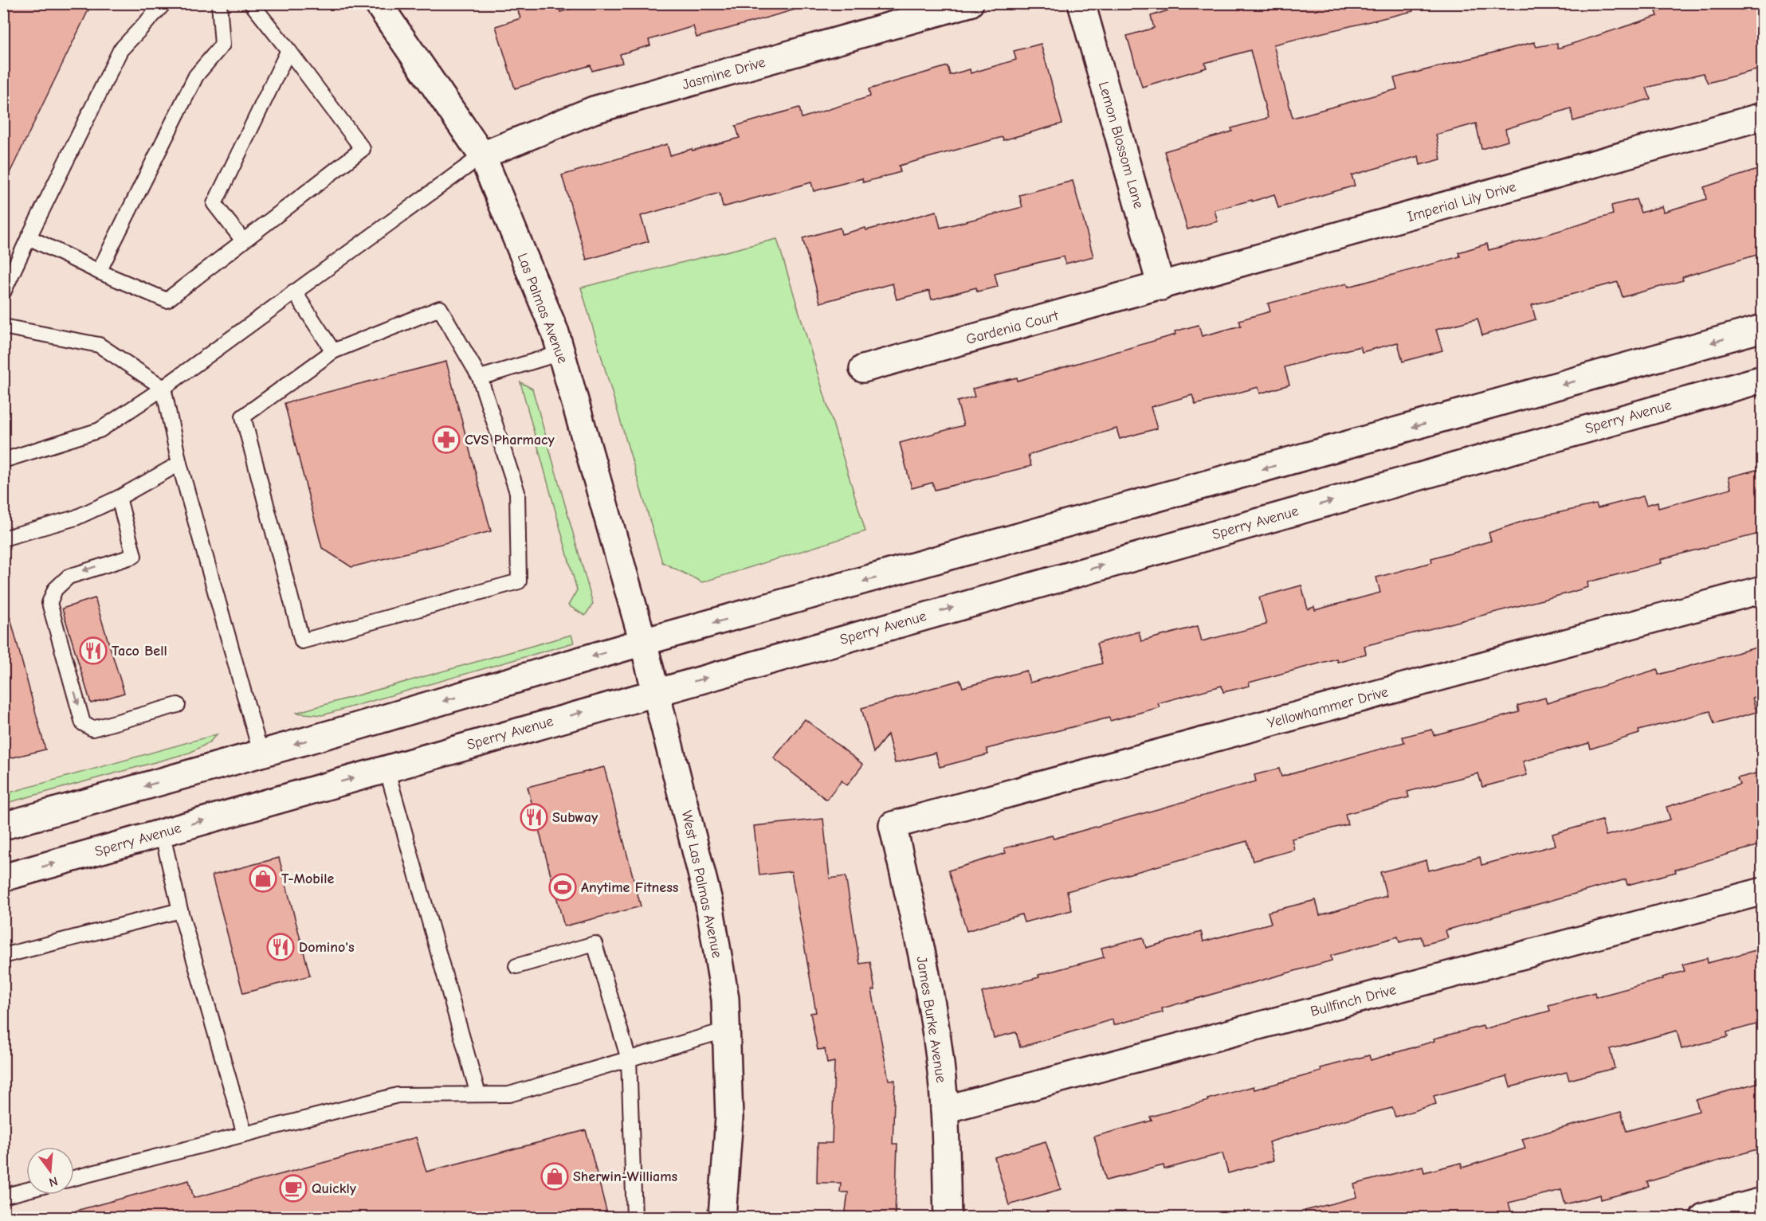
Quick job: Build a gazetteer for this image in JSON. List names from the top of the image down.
{
  "streets": {
    "street": [
      "Jasmine Drive",
      "Lemon Blossom Lane",
      "Imperial Lily Drive",
      "Las Palmas Avenue",
      "Gardenia Court",
      "Sperry Avenue",
      "Yellowhammer Drive",
      "West Las Palmas Avenue",
      "Bullfinch Drive",
      "James Burke Avenue"
    ]
  },
  "crossings": [
    ["Jasmine Drive", "Las Palmas Avenue"],
    ["Lemon Blossom Lane", "Imperial Lily Drive"],
    ["Lemon Blossom Lane", "Gardenia Court"],
    ["Imperial Lily Drive", "Gardenia Court"],
    ["Las Palmas Avenue", "West Las Palmas Avenue"],
    ["Sperry Avenue", "West Las Palmas Avenue"],
    ["Yellowhammer Drive", "James Burke Avenue"],
    ["Bullfinch Drive", "James Burke Avenue"]
  ],
  "places": {
    "pharmacy": ["CVS Pharmacy"],
    "restaurant": ["Taco Bell", "Subway", "Domino's"],
    "shop": ["T-Mobile", "Sherwin-Williams"],
    "sports": ["Anytime Fitness"],
    "cafe": ["Quickly"]
  },
  "north": "bottom"
}
